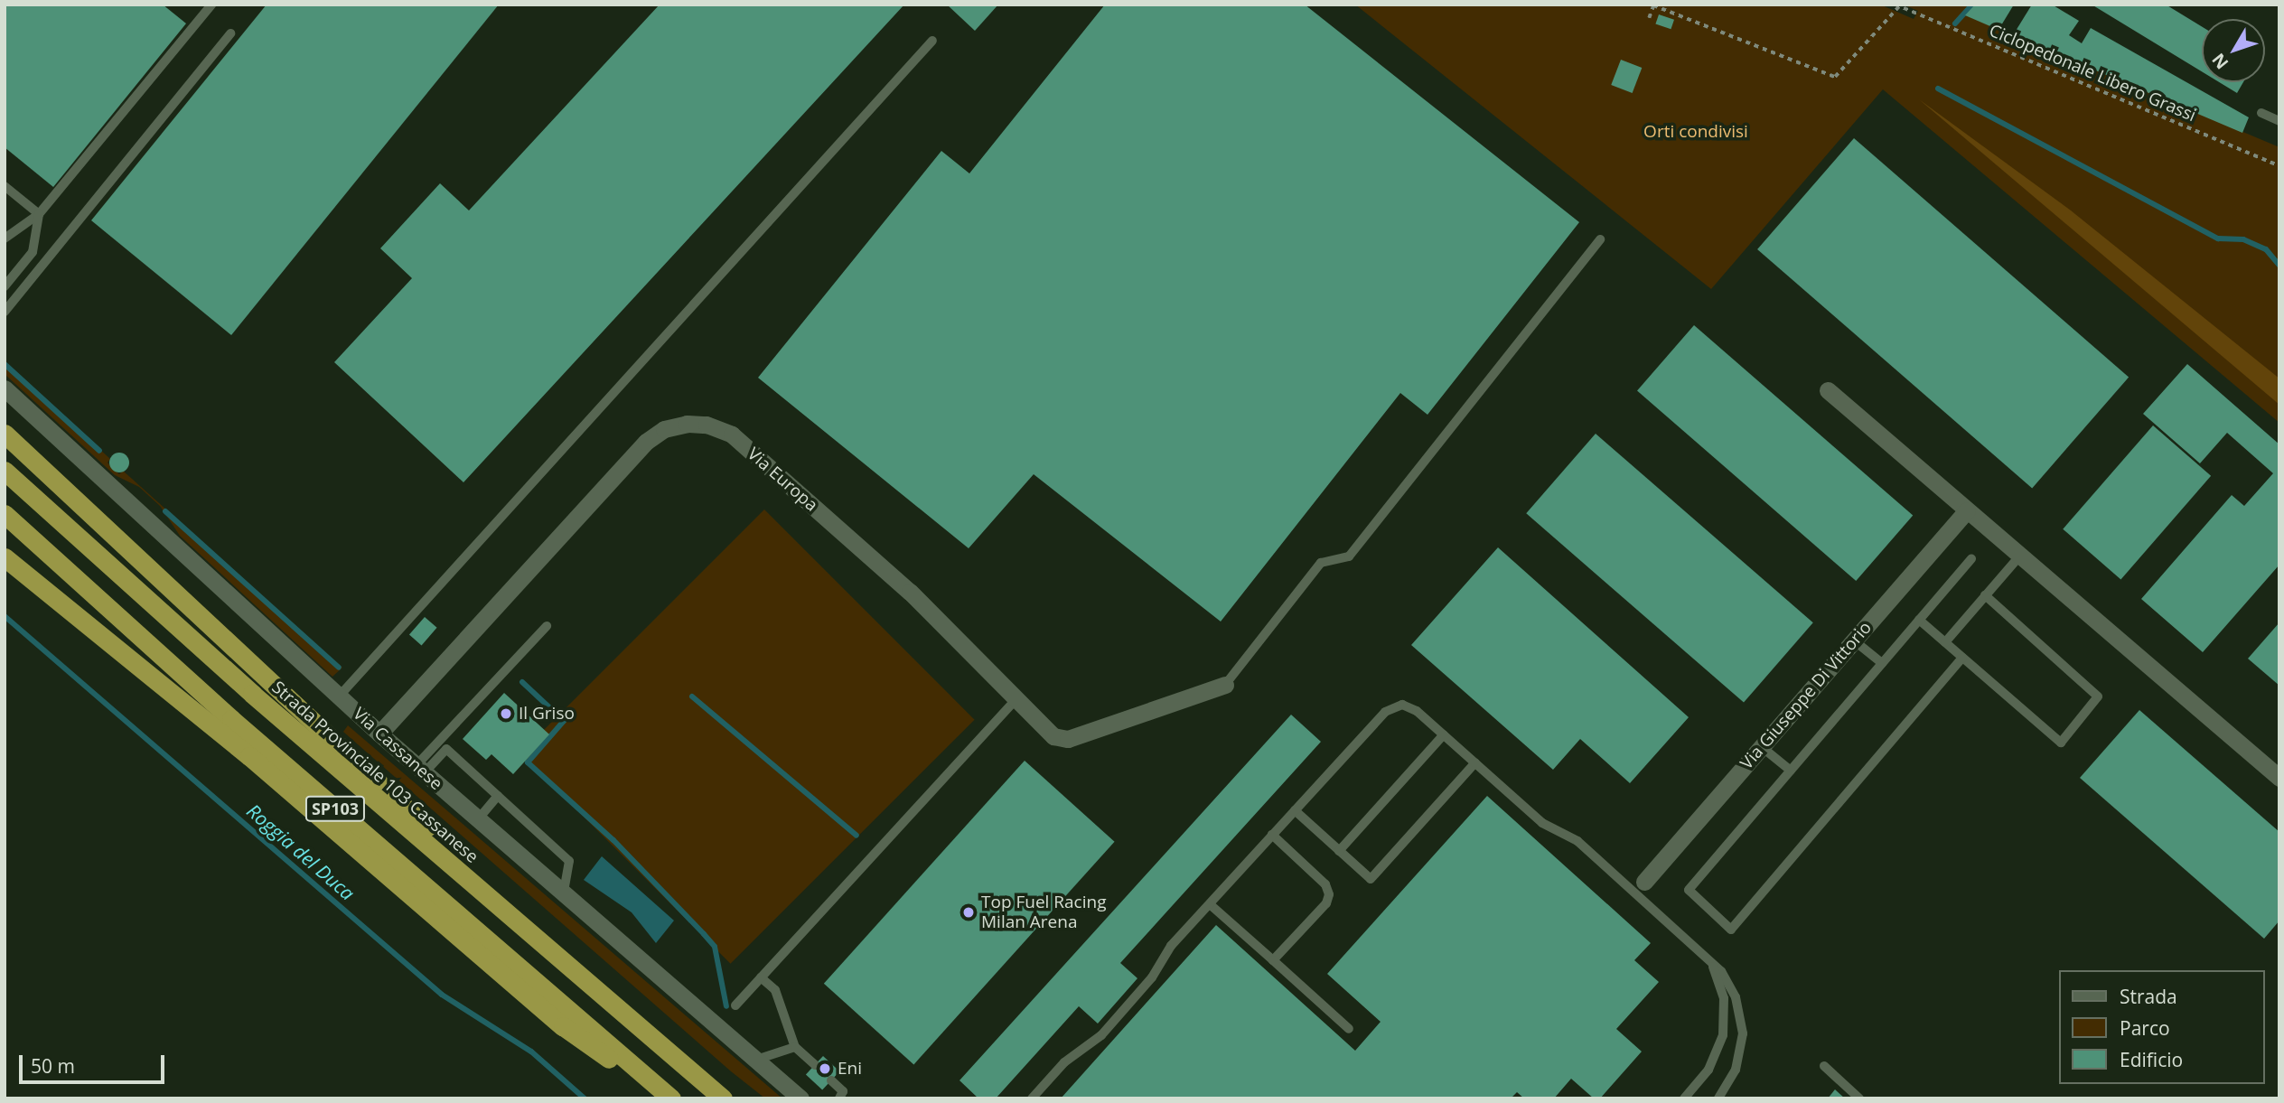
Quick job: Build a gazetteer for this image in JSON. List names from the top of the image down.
{
  "streets": {
    "highway": ["Strada Provinciale 103 Cassanese", "SP103"],
    "street": ["Via Europa", "Via Giuseppe Di Vittorio", "Via Cassanese"],
    "path": ["Ciclopedonale Libero Grassi"]
  },
  "crossings": [
    ["Via Europa", "Via Cassanese"],
    ["Strada Provinciale 103 Cassanese", "SP103"]
  ],
  "water": ["Roggia del Duca"],
  "parks": ["Orti condivisi"],
  "places": ["Il Griso", "Top Fuel Racing Milan Arena", "Eni"],
  "legend": ["Strada", "Parco", "Edificio"],
  "scale_bar": "50 m",
  "north": "bottom left"
}
